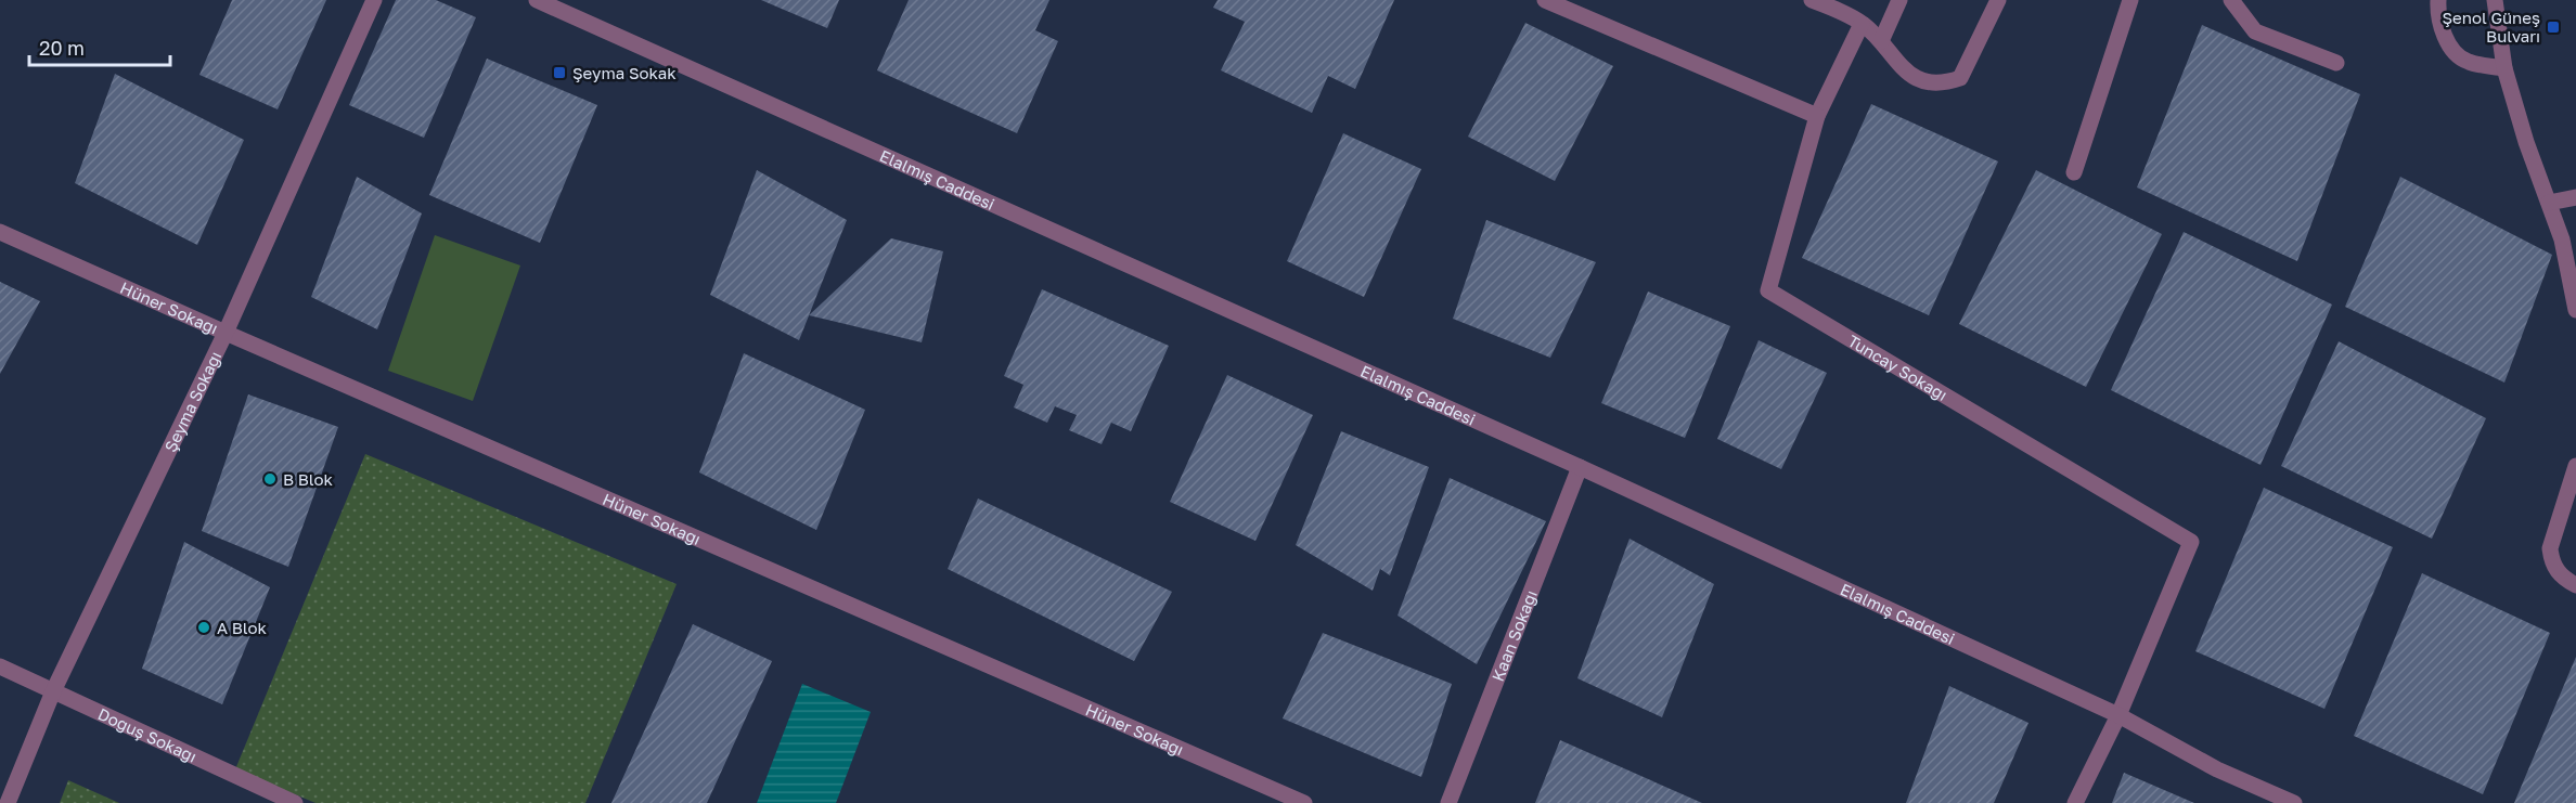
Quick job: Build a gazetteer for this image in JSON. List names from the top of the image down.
{
  "streets": {
    "street": [
      "Elalmış Caddesi",
      "Hüner Sokağı",
      "Tuncay Sokağı",
      "Şeyma Sokağı",
      "Kaan Sokağı",
      "Doğuş Sokağı"
    ]
  },
  "crossings": [
    ["Elalmış Caddesi", "Tuncay Sokağı"],
    ["Elalmış Caddesi", "Kaan Sokağı"],
    ["Hüner Sokağı", "Şeyma Sokağı"],
    ["Şeyma Sokağı", "Doğuş Sokağı"]
  ],
  "places": {
    "transit": ["Şenol Güneş Bulvarı", "Şeyma Sokak"],
    "other": ["B Blok", "A Blok"]
  },
  "scale_bar": "20 m"
}
